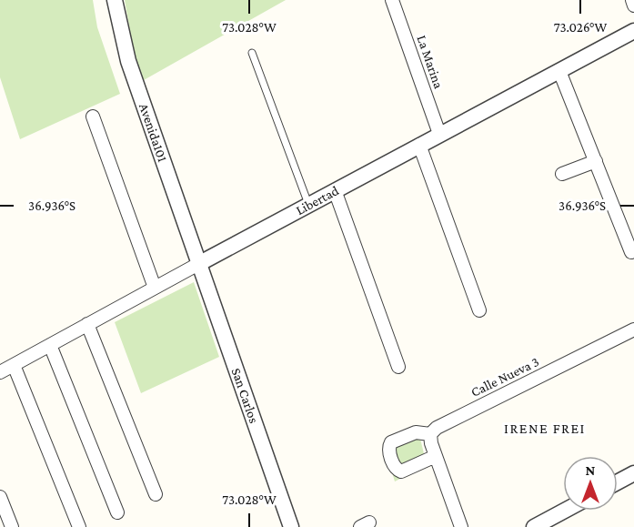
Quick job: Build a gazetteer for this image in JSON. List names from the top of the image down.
{
  "streets": {
    "street": [
      "La Marina",
      "Avenida101",
      "Libertad",
      "Calle Nueva 3",
      "San Carlos"
    ]
  },
  "crossings": [
    ["La Marina", "Libertad"],
    ["Avenida101", "Libertad"],
    ["Avenida101", "San Carlos"],
    ["Libertad", "San Carlos"]
  ],
  "districts": ["IRENE FREI"],
  "north": "top",
  "coordinates": ["73.028°W", "73.026°W", "36.936°S"]
}
